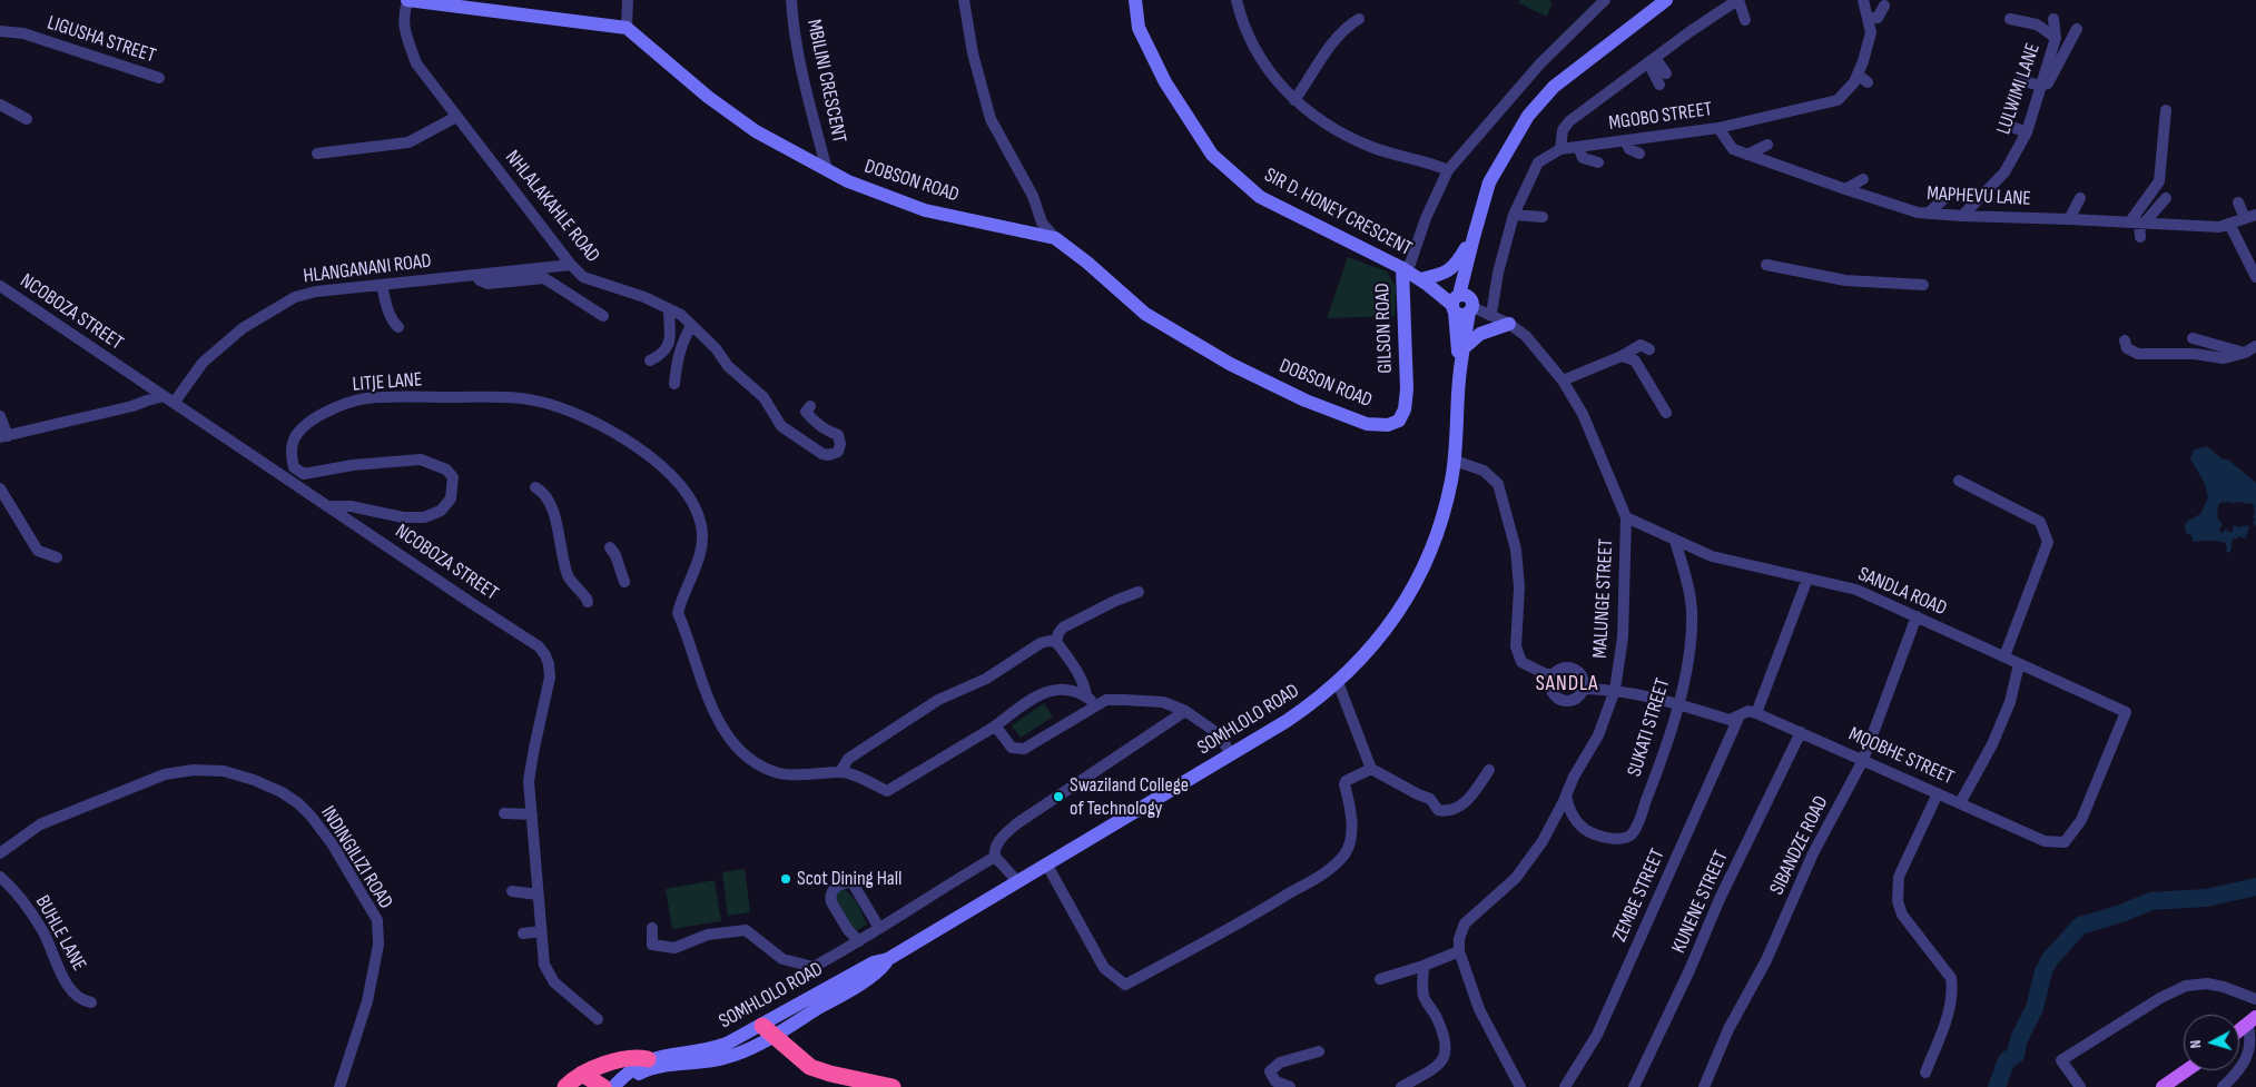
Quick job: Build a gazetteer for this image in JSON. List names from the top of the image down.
{
  "streets": {
    "main road": [
      "DOBSON ROAD",
      "SIR D. HONEY CRESCENT",
      "GILSON ROAD",
      "SOMHLOLO ROAD"
    ],
    "street": [
      "LIGUSHA STREET",
      "MBILINI CRESCENT",
      "LULWIMI LANE",
      "MGOBO STREET",
      "MAPHEVU LANE",
      "NHLALAKAHLE ROAD",
      "HLANGANANI ROAD",
      "NCOBOZA STREET",
      "LITJE LANE",
      "SANDLA ROAD",
      "MALUNGE STREET",
      "SUKATI STREET",
      "MQOBHE STREET",
      "SIBANDZE ROAD",
      "INDINGILIZI ROAD",
      "ZEMBE STREET",
      "KUNENE STREET",
      "BUHLE LANE"
    ]
  },
  "crossings": [
    ["MBILINI CRESCENT", "DOBSON ROAD"],
    ["LULWIMI LANE", "MAPHEVU LANE"],
    ["MGOBO STREET", "MAPHEVU LANE"],
    ["MGOBO STREET", "MALUNGE STREET"],
    ["DOBSON ROAD", "GILSON ROAD"],
    ["NHLALAKAHLE ROAD", "HLANGANANI ROAD"],
    ["SIR D. HONEY CRESCENT", "GILSON ROAD"],
    ["SIR D. HONEY CRESCENT", "MALUNGE STREET"],
    ["SIR D. HONEY CRESCENT", "SOMHLOLO ROAD"],
    ["HLANGANANI ROAD", "NCOBOZA STREET"],
    ["NCOBOZA STREET", "LITJE LANE"],
    ["SANDLA ROAD", "MALUNGE STREET"],
    ["SANDLA ROAD", "SUKATI STREET"],
    ["SANDLA ROAD", "MQOBHE STREET"],
    ["SANDLA ROAD", "SIBANDZE ROAD"],
    ["MALUNGE STREET", "SOMHLOLO ROAD"],
    ["MALUNGE STREET", "SUKATI STREET"],
    ["MQOBHE STREET", "SIBANDZE ROAD"],
    ["MQOBHE STREET", "KUNENE STREET"]
  ],
  "districts": ["SANDLA"],
  "places": ["Swaziland College of Technology", "Scot Dining Hall"],
  "north": "left"
}
